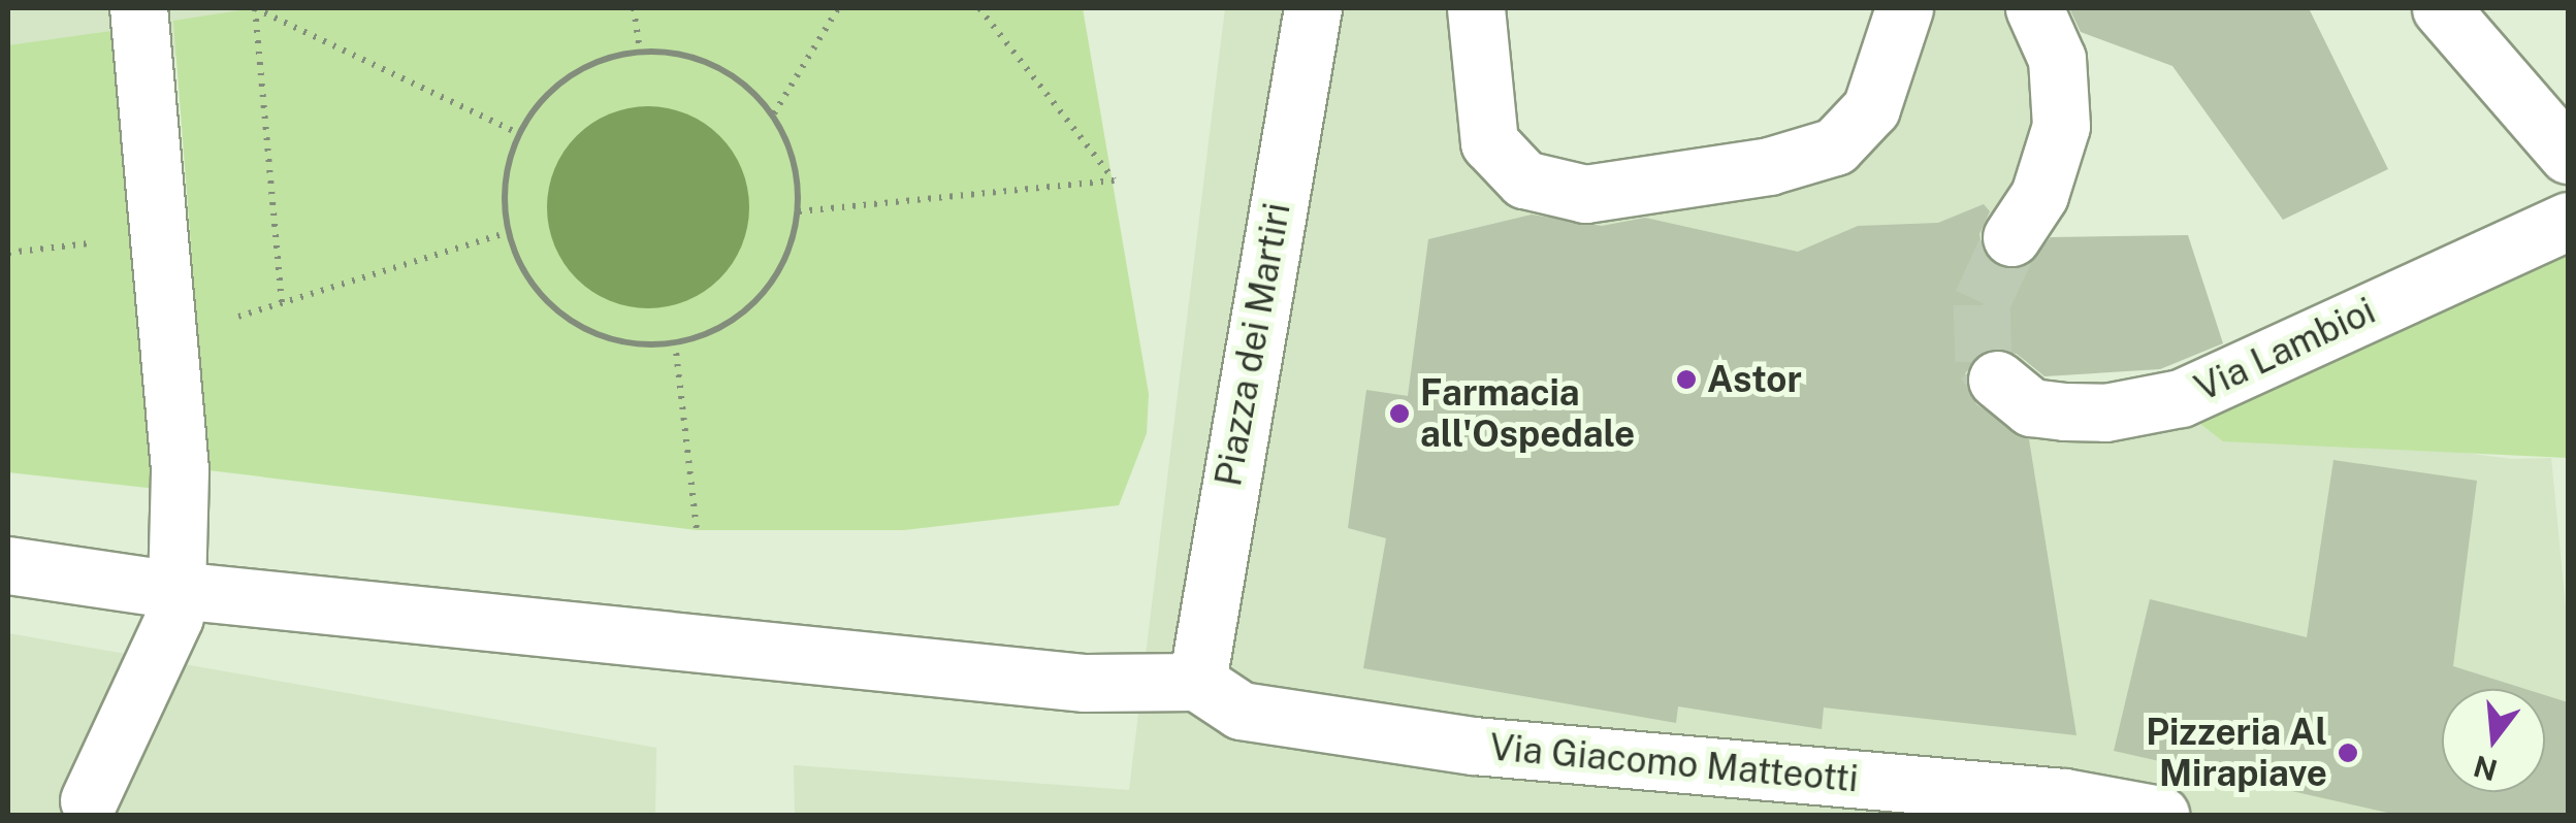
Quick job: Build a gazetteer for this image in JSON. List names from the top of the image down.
{
  "streets": {
    "street": ["Piazza dei Martiri", "Via Lambioi", "Via Giacomo Matteotti"]
  },
  "crossings": [
    ["Piazza dei Martiri", "Via Giacomo Matteotti"]
  ],
  "places": ["Astor", "Farmacia all'Ospedale", "Pizzeria Al Mirapiave"],
  "north": "bottom"
}
